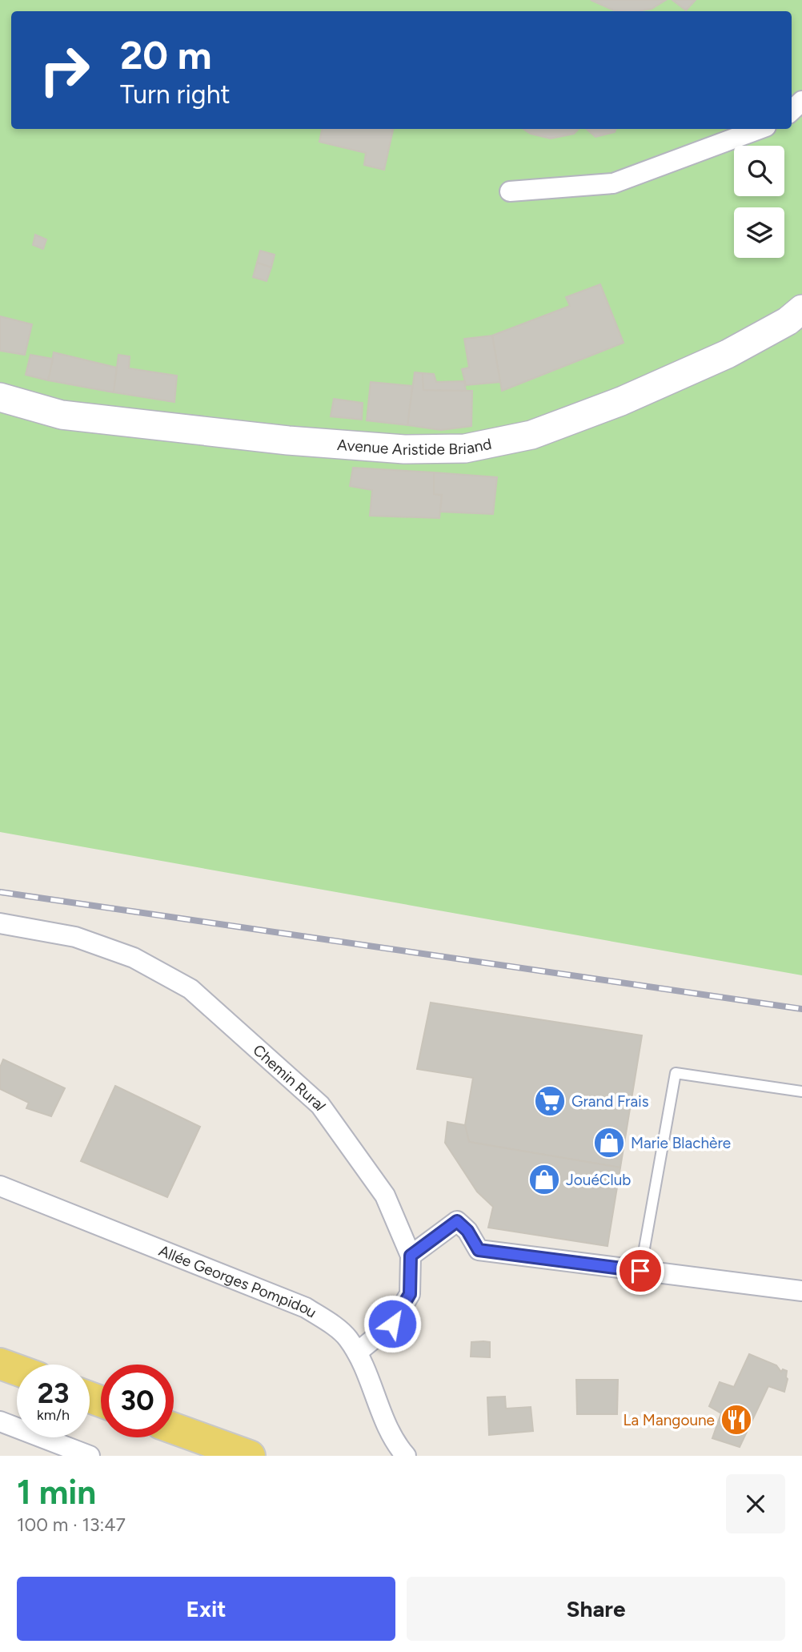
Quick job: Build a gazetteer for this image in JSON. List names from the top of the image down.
{
  "streets": {
    "main road": ["Avenue Aristide Briand"],
    "street": ["Chemin Rural", "Allée Georges Pompidou"]
  },
  "crossings": [
    ["Chemin Rural", "Allée Georges Pompidou"]
  ],
  "places": {
    "supermarket": ["Grand Frais"],
    "shop": ["Marie Blachère", "JouéClub"],
    "restaurant": ["La Mangoune"]
  },
  "page": {
    "turn": ["20 m", "Turn right"],
    "speed": "23 km/h",
    "limit": "30",
    "heading": ["1 min", "100 m · 13:47"],
    "buttons": ["Exit", "Share"]
  }
}
